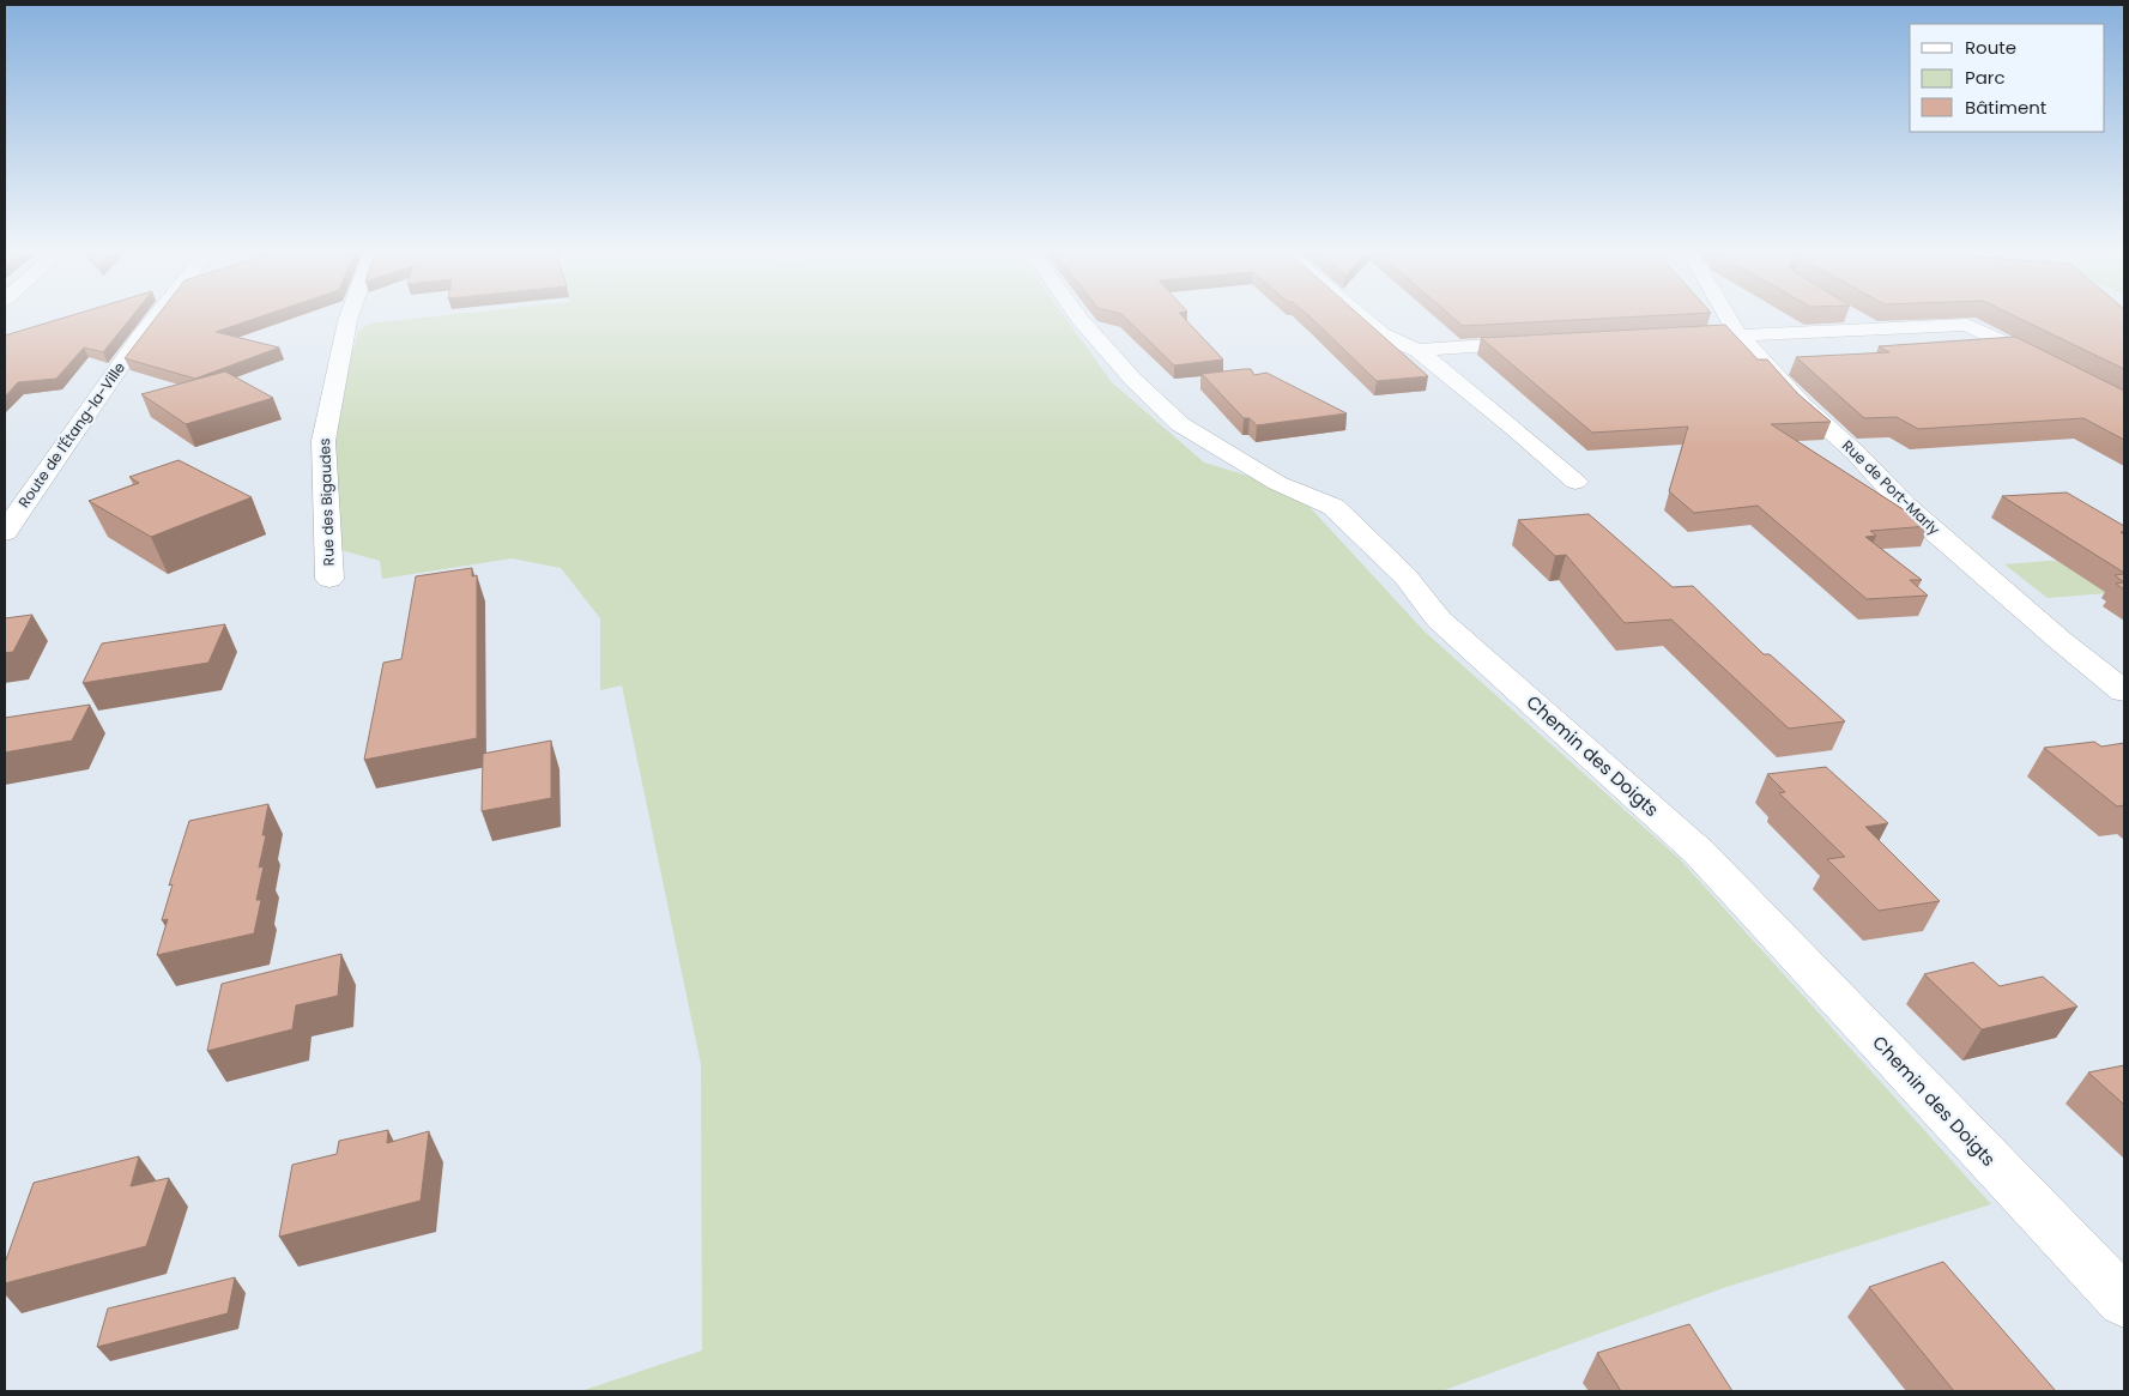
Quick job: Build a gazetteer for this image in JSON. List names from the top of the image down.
{
  "streets": {
    "street": [
      "Route de l'Étang-la-Ville",
      "Rue de Port-Marly",
      "Rue des Bigaudes",
      "Chemin des Doigts"
    ]
  },
  "legend": ["Route", "Parc", "Bâtiment"]
}
